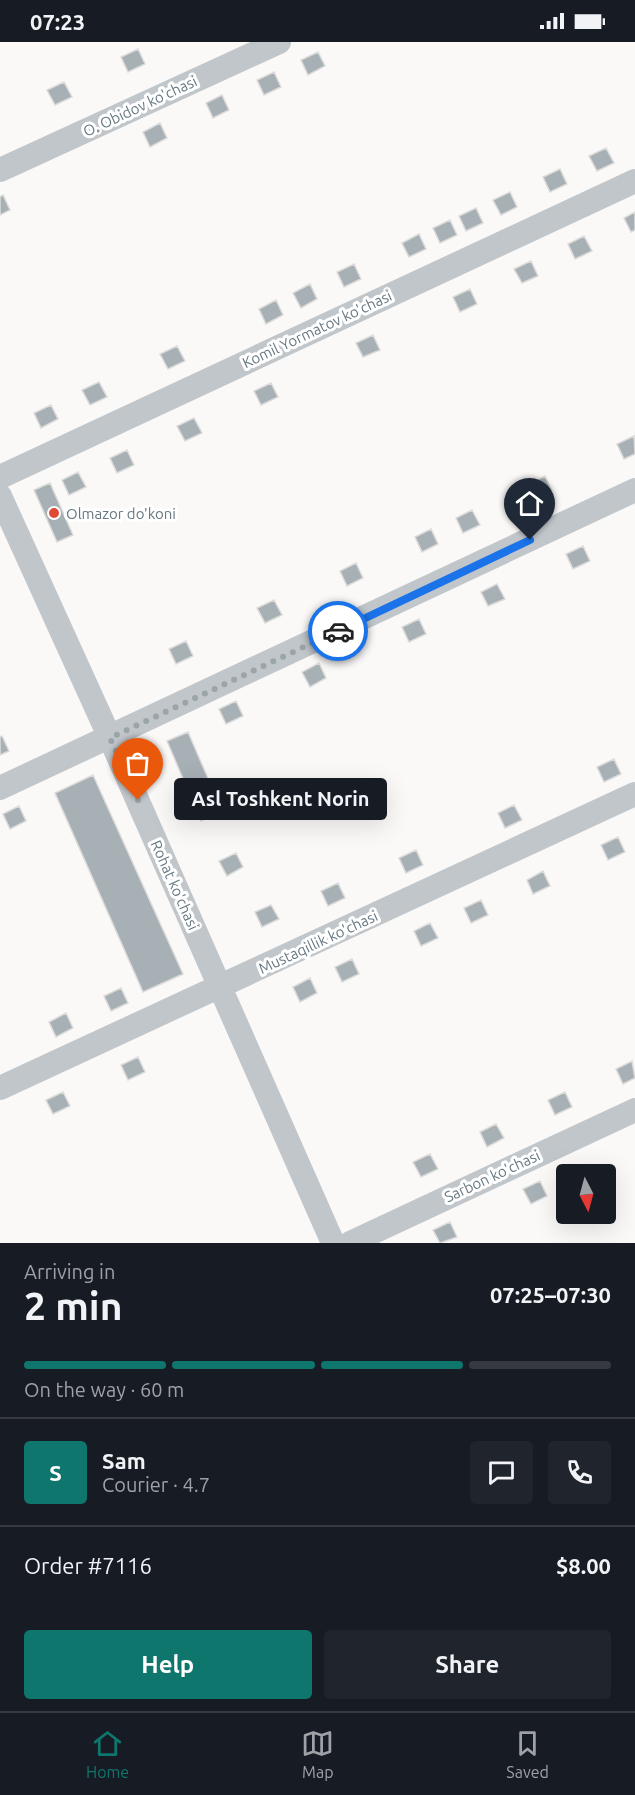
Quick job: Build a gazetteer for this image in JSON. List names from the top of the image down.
{
  "streets": {
    "street": [
      "O. Obidov ko'chasi",
      "Komil Yormatov ko'chasi",
      "Rohat ko'chasi",
      "Mustaqillik ko'chasi",
      "Sarbon ko'chasi"
    ]
  },
  "crossings": [
    ["Rohat ko'chasi", "Mustaqillik ko'chasi"]
  ],
  "places": ["Olmazor do'koni", "Asl Toshkent Norin"],
  "north": "bottom",
  "page": {
    "status": "07:23",
    "bubble": "Asl Toshkent Norin",
    "heading": ["2 min", "Arriving in", "07:25–07:30"],
    "panel": [
      "Sam",
      "Courier · 4.7",
      "Order #7116",
      "$8.00"
    ],
    "bar": "On the way · 60 m",
    "round": "S",
    "buttons": ["Help", "Share"],
    "tabs": ["Home", "Map", "Saved"]
  }
}
